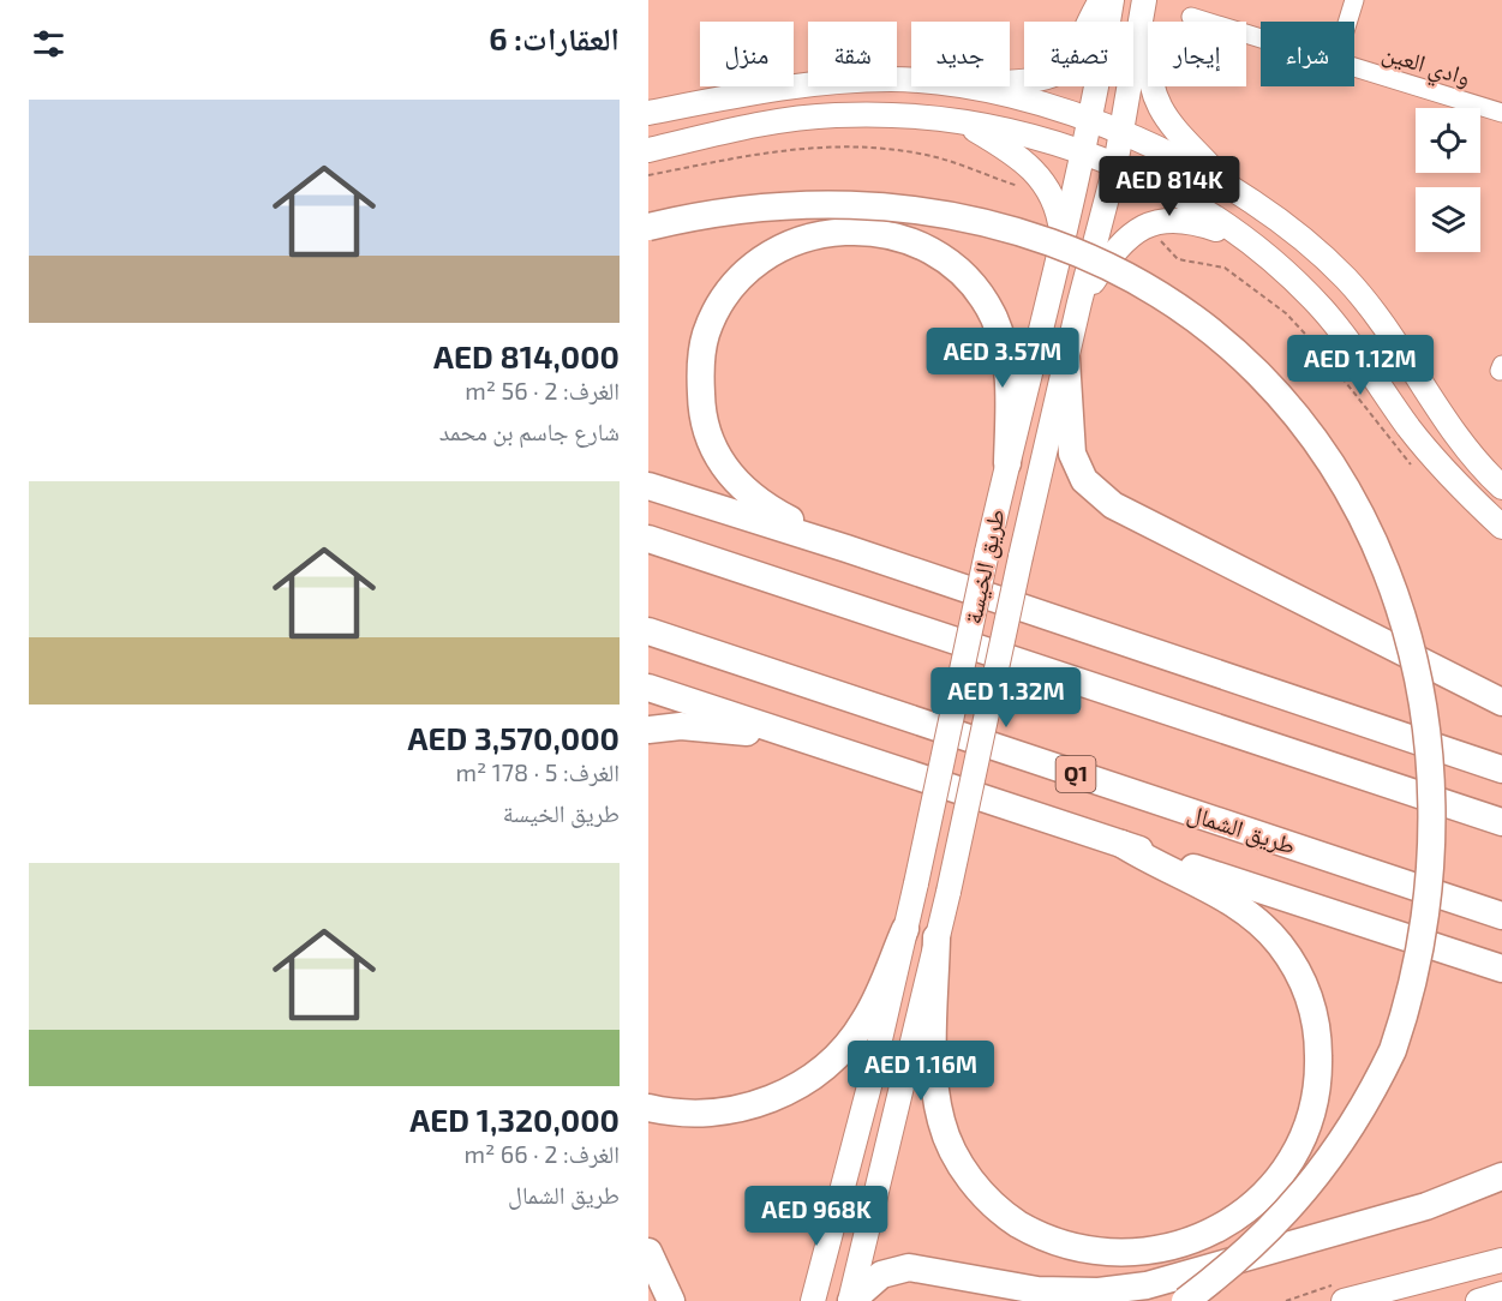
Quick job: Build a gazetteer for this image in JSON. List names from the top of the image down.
{
  "streets": {
    "highway": ["Q1", "طريق الشمال"],
    "main road": ["طريق الخيسة"],
    "street": ["وادي العين"]
  },
  "page": {
    "heading": "العقارات: 6",
    "chip": [
      "شراء",
      "إيجار",
      "تصفية",
      "جديد",
      "شقة",
      "منزل"
    ],
    "list": [
      {
        "name": "AED 814,000",
        "note": "الغرف: 2 · 56 m² · شارع جاسم بن محمد"
      },
      {
        "name": "AED 3,570,000",
        "note": "الغرف: 5 · 178 m² · طريق الخيسة"
      },
      {
        "name": "AED 1,320,000",
        "note": "الغرف: 2 · 66 m² · طريق الشمال"
      }
    ],
    "price": [
      "AED 814K",
      "AED 3.57M",
      "AED 1.12M",
      "AED 1.32M",
      "AED 1.16M",
      "AED 968K"
    ]
  }
}
